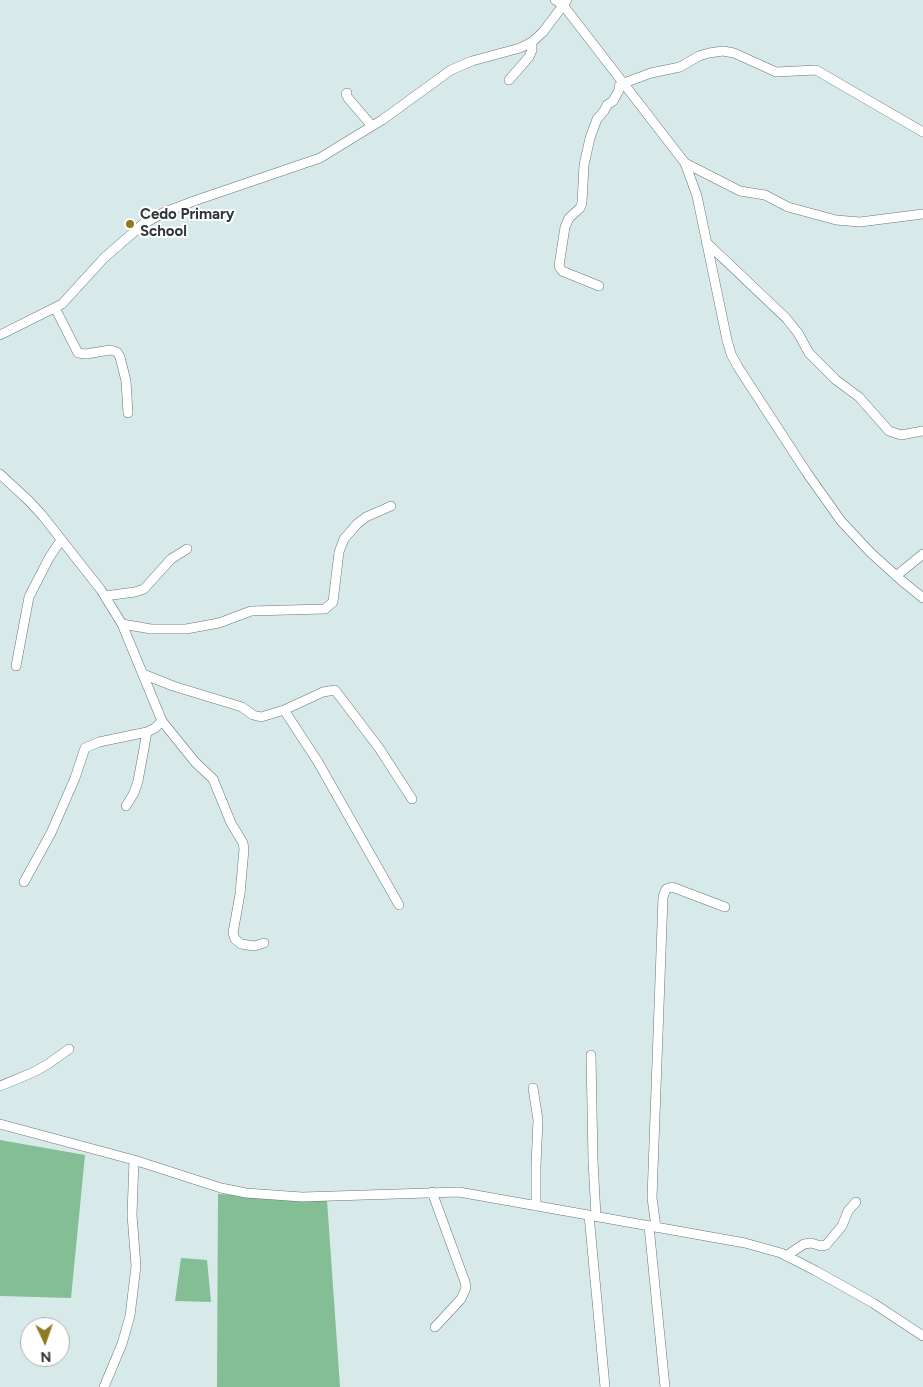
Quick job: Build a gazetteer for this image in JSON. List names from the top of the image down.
{
  "places": ["Cedo Primary School"],
  "north": "bottom"
}
